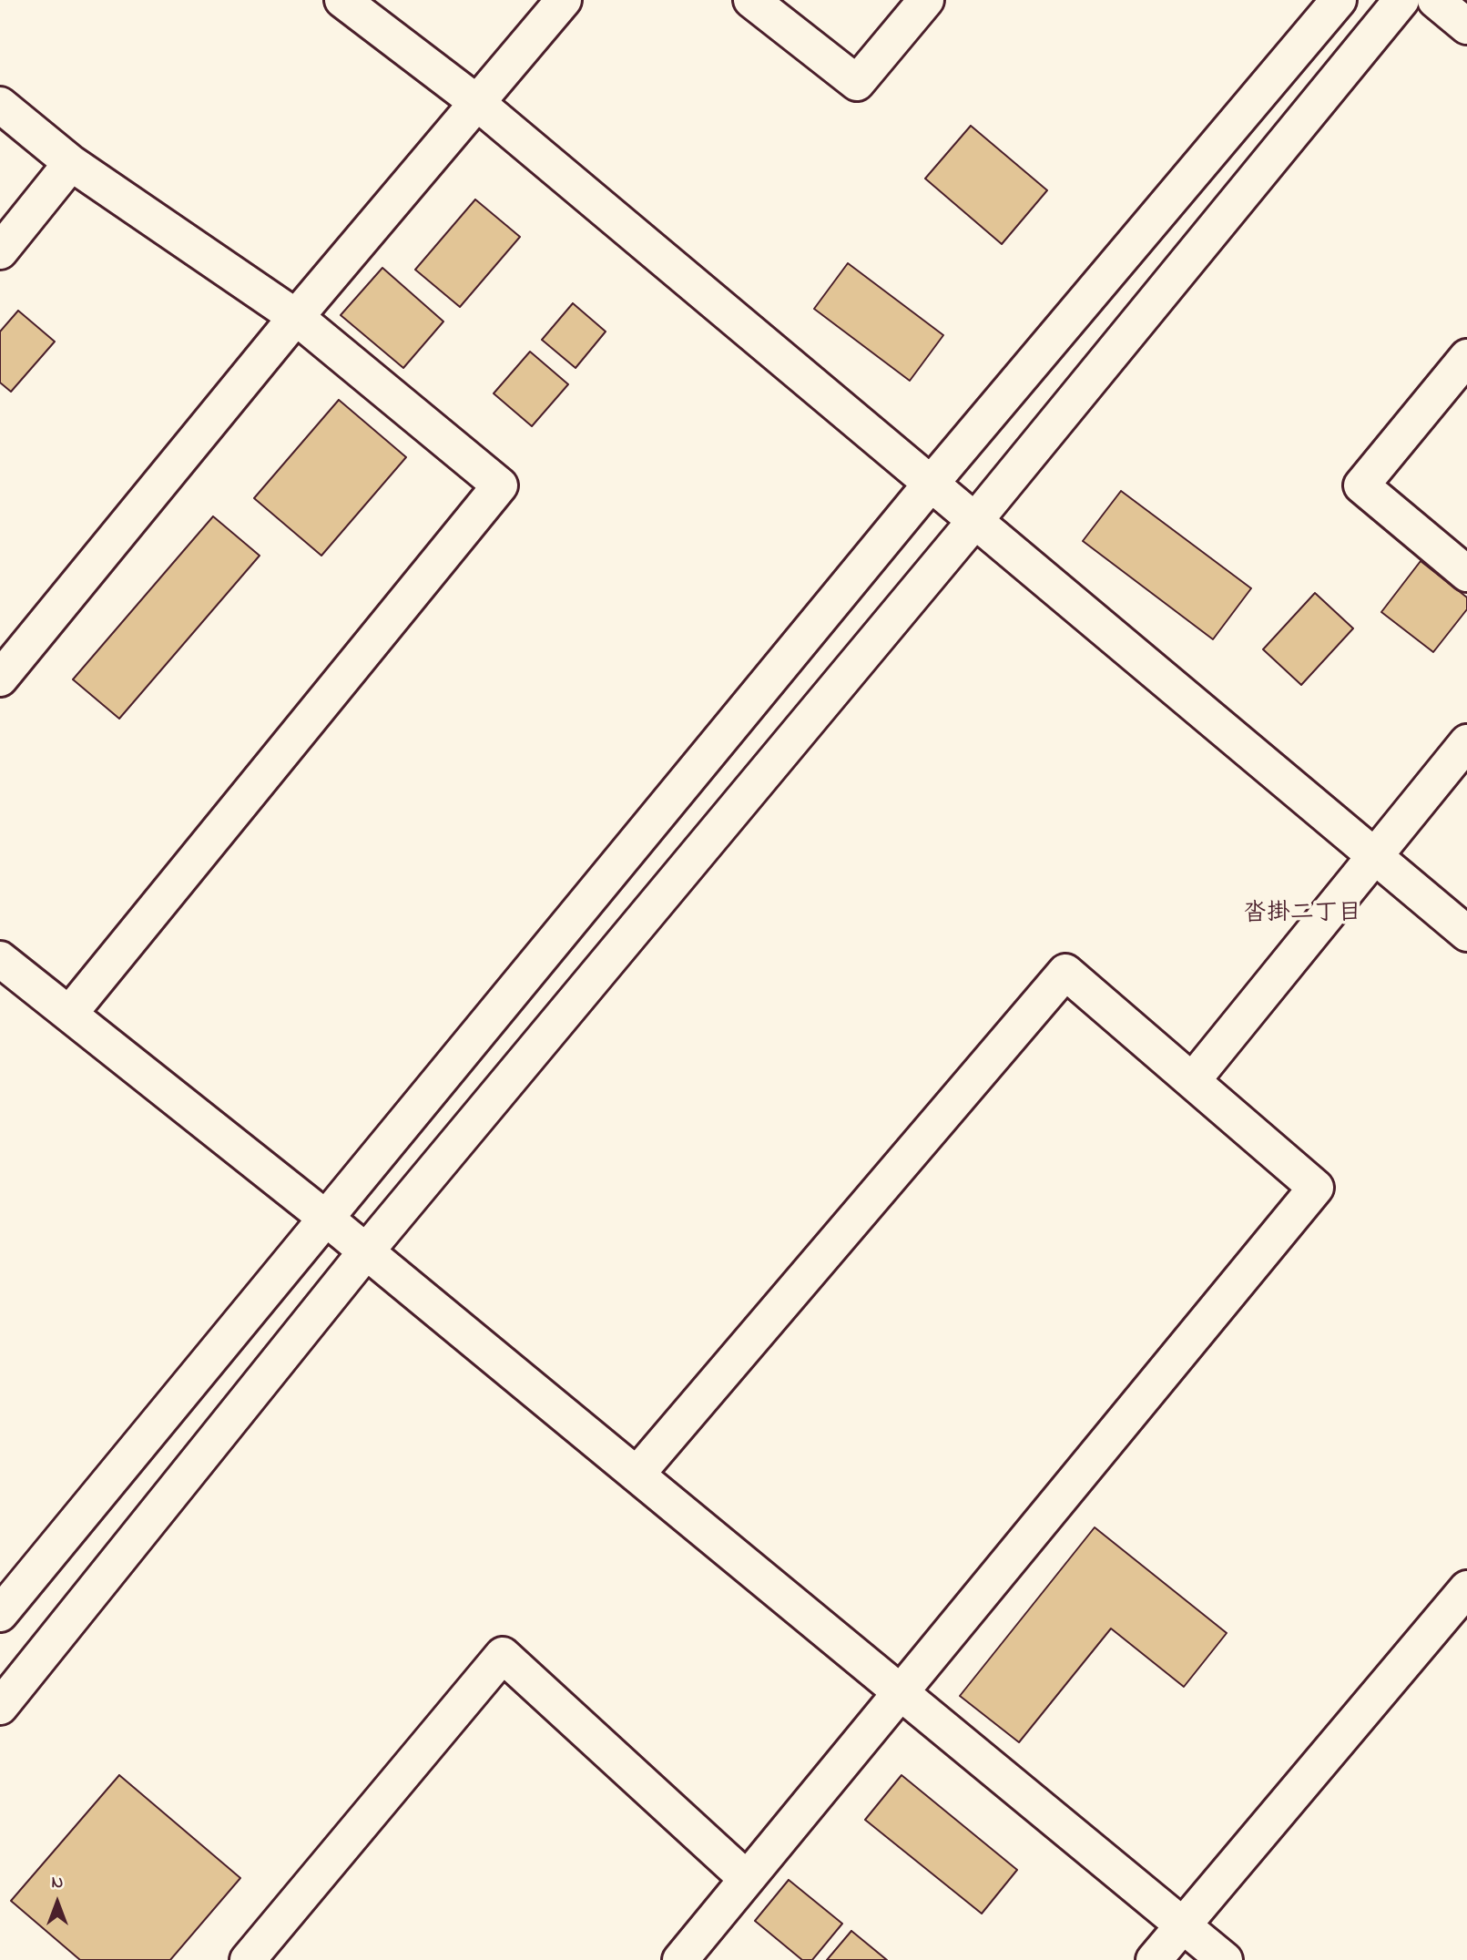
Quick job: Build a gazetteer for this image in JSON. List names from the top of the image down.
{
  "districts": ["沓掛二丁目"],
  "north": "top"
}
